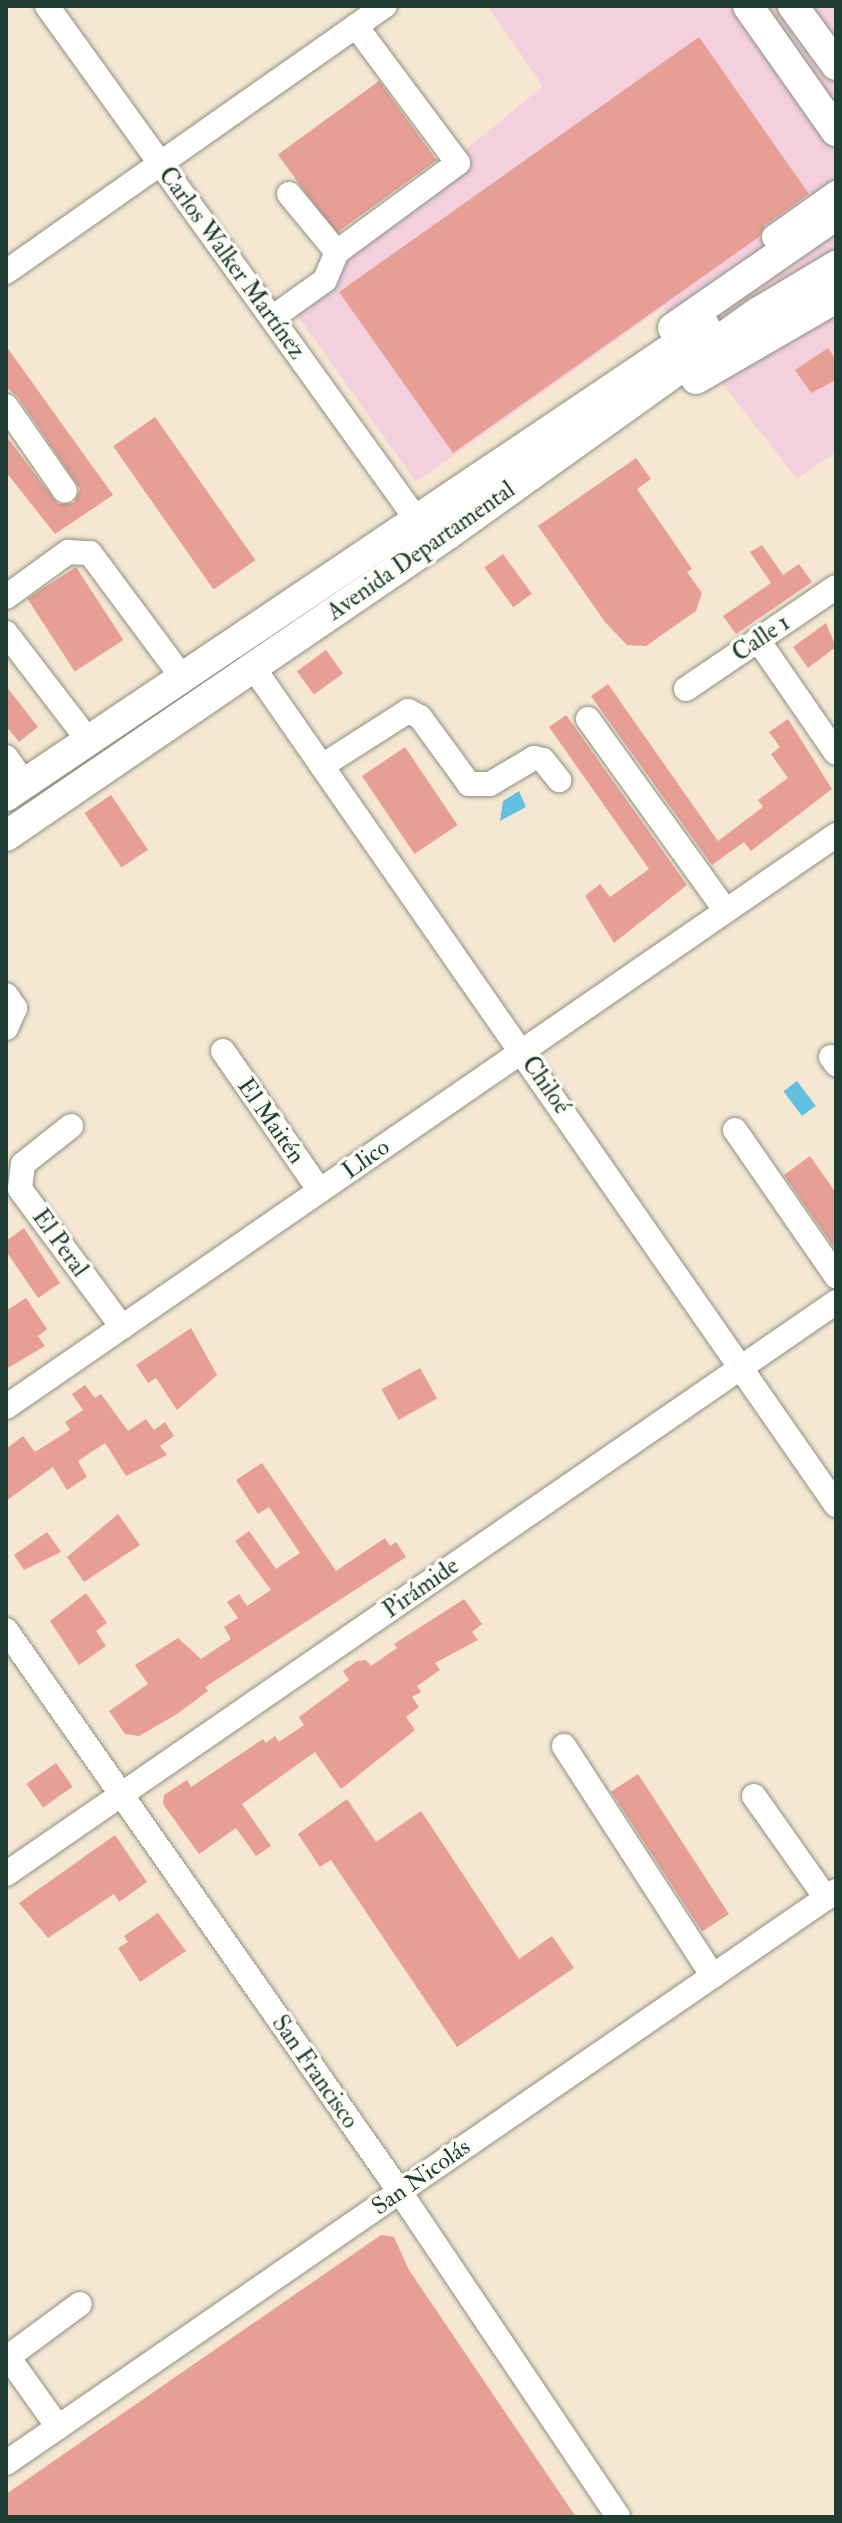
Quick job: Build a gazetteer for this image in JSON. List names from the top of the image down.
{
  "streets": {
    "main road": ["Avenida Departamental"],
    "street": [
      "Carlos Walker Martínez",
      "Calle 1",
      "Chiloé",
      "El Maitén",
      "Llico",
      "El Peral",
      "Pirámide",
      "San Francisco",
      "San Nicolás"
    ]
  },
  "crossings": [
    ["Carlos Walker Martínez", "Avenida Departamental"],
    ["Avenida Departamental", "Chiloé"],
    ["Chiloé", "Llico"],
    ["Chiloé", "Pirámide"],
    ["El Maitén", "Llico"],
    ["Llico", "El Peral"],
    ["Pirámide", "San Francisco"],
    ["San Francisco", "San Nicolás"]
  ]
}
